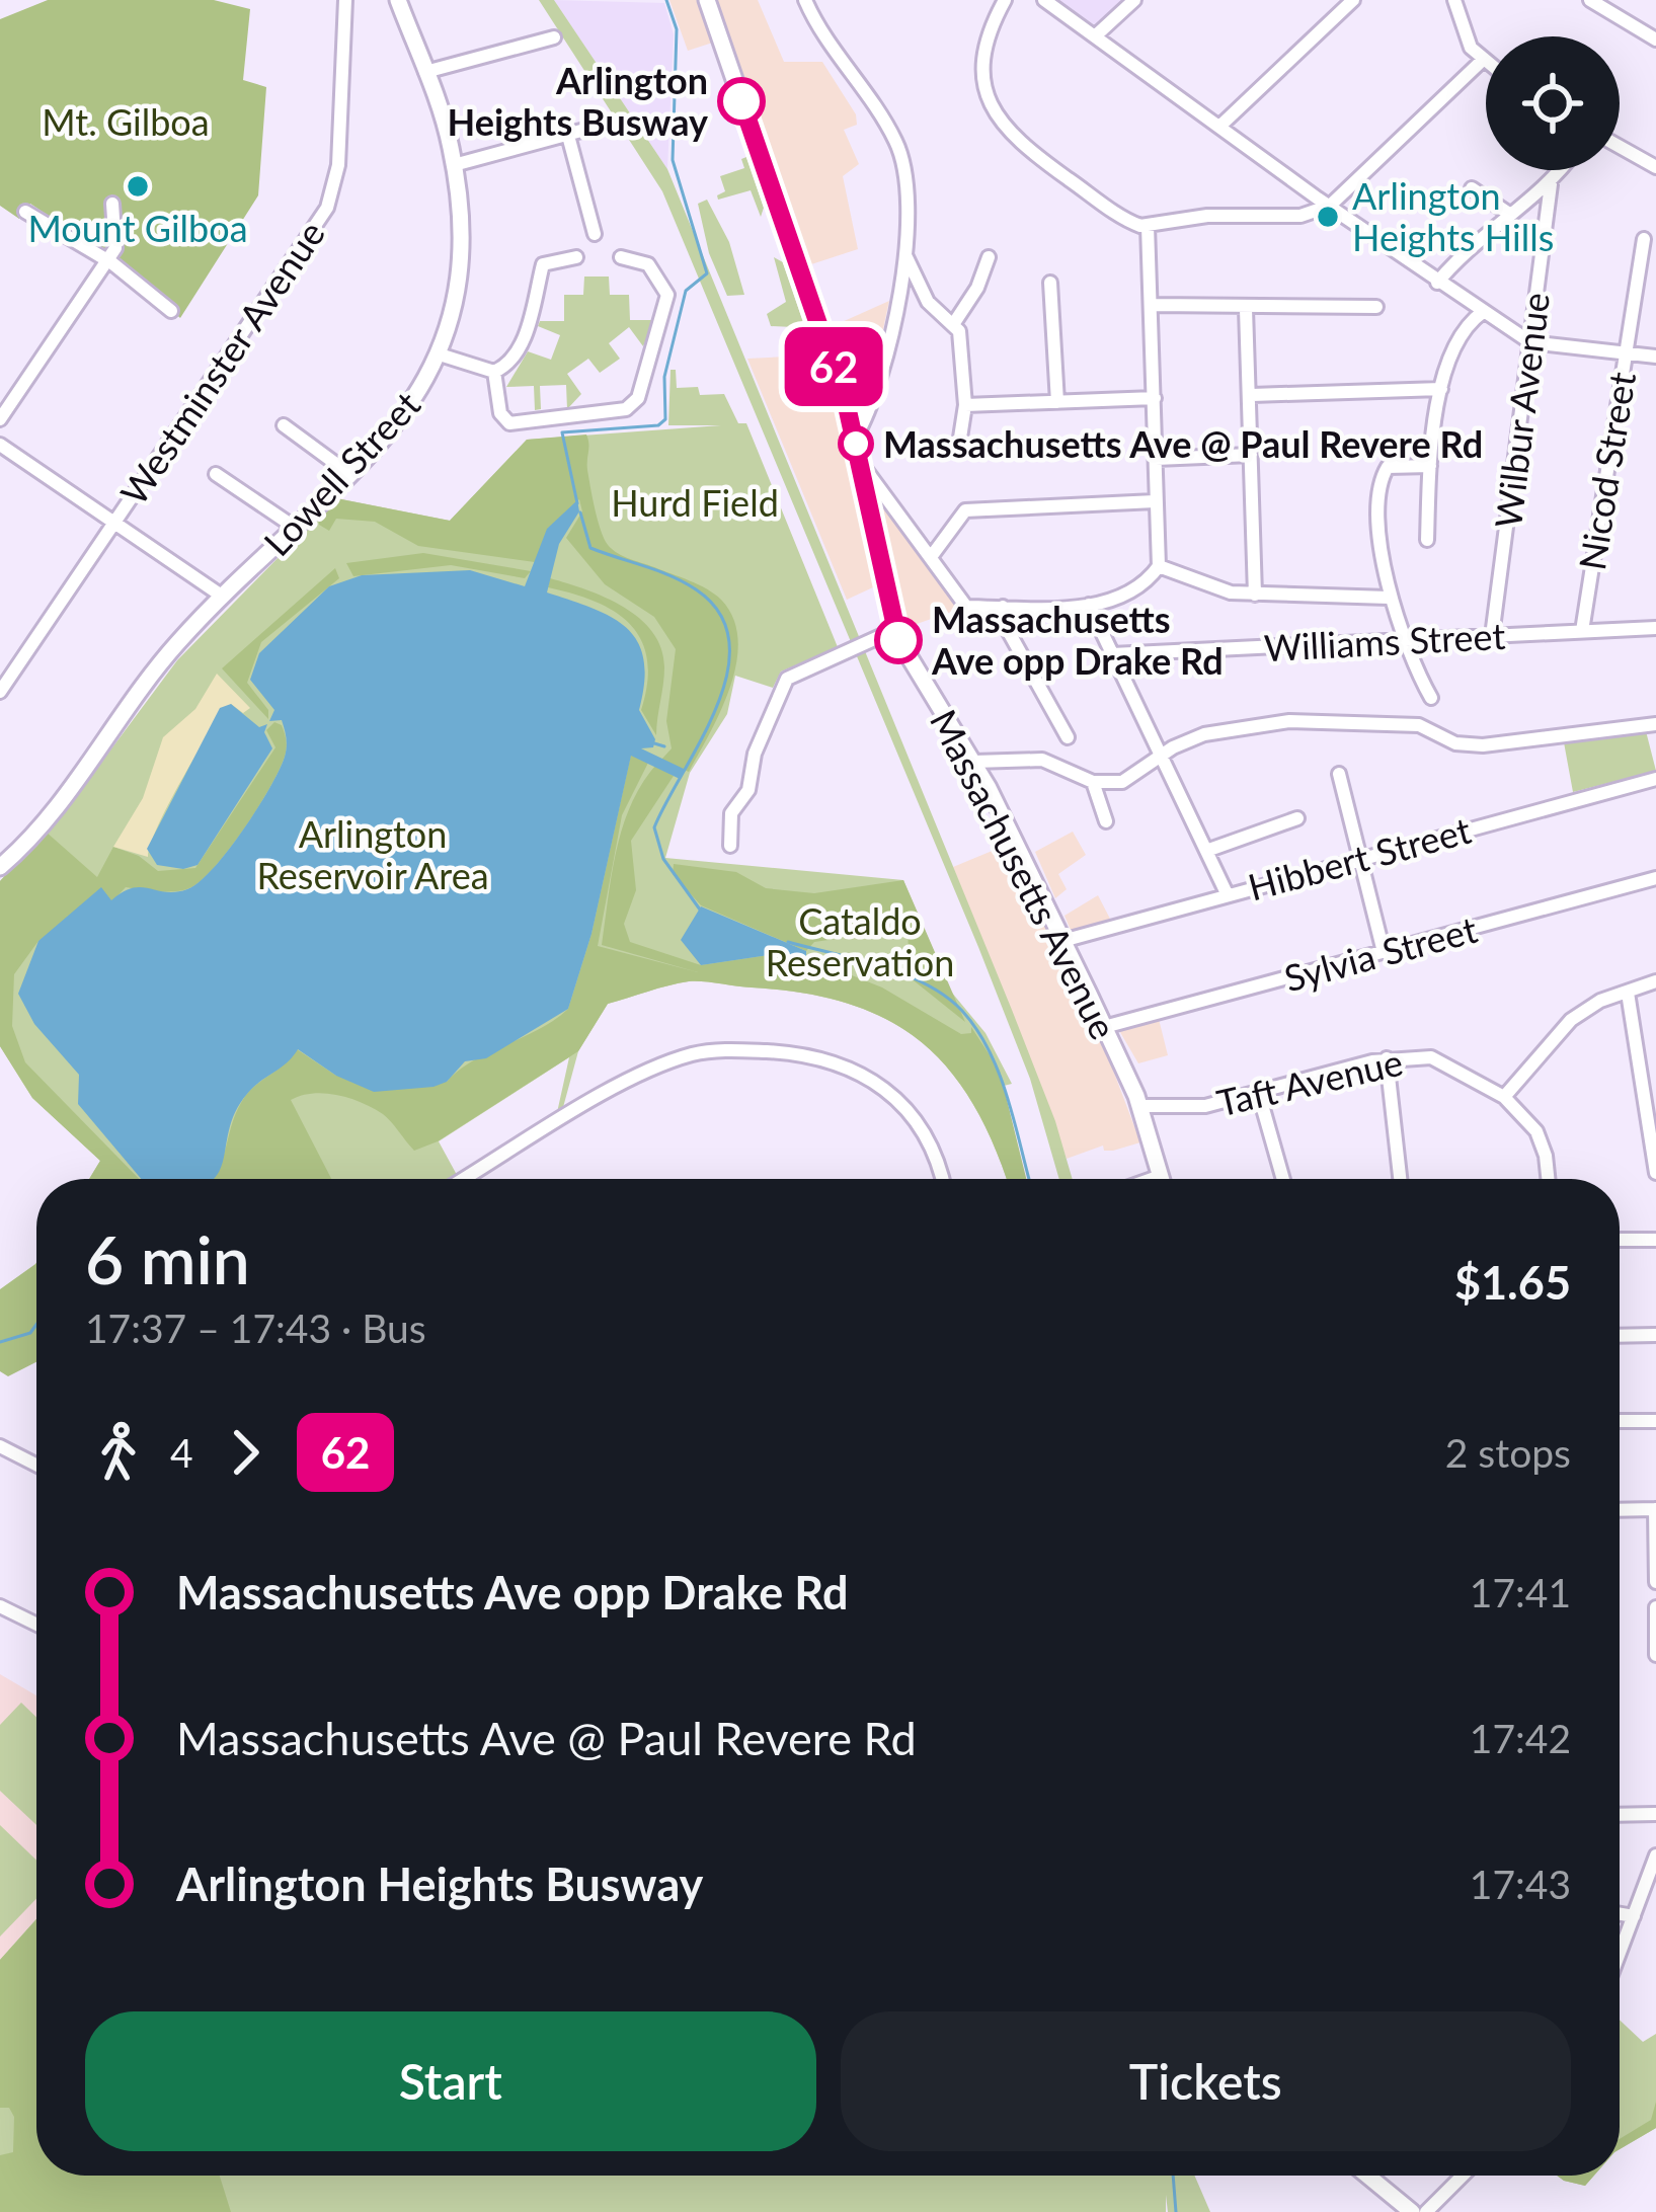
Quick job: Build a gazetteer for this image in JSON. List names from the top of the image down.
{
  "streets": {
    "main road": ["Lowell Street", "Massachusetts Avenue"],
    "street": [
      "Westminster Avenue",
      "Wilbur Avenue",
      "Nicod Street",
      "Williams Street",
      "Hibbert Street",
      "Sylvia Street",
      "Taft Avenue"
    ]
  },
  "crossings": [
    ["Wilbur Avenue", "Williams Street"],
    ["Nicod Street", "Williams Street"],
    ["Hibbert Street", "Massachusetts Avenue"],
    ["Massachusetts Avenue", "Sylvia Street"],
    ["Massachusetts Avenue", "Taft Avenue"]
  ],
  "parks": [
    "Mt. Gilboa",
    "Hurd Field",
    "Arlington Reservoir Area",
    "Cataldo Reservation"
  ],
  "places": [
    "Arlington Heights Busway",
    "Mount Gilboa",
    "Arlington Heights Hills",
    "Massachusetts Ave @ Paul Revere Rd",
    "Massachusetts Ave opp Drake Rd"
  ],
  "lines": ["bus line 62"],
  "page": {
    "on_map": "62",
    "heading": ["6 min", "17:37 – 17:43 · Bus", "$1.65"],
    "legs": ["4", "62", "2 stops"],
    "list": [
      {
        "name": "Massachusetts Ave opp Drake Rd",
        "value": "17:41"
      },
      {
        "name": "Massachusetts Ave @ Paul Revere Rd",
        "value": "17:42"
      },
      {
        "name": "Arlington Heights Busway",
        "value": "17:43"
      }
    ],
    "buttons": ["Start", "Tickets"]
  }
}
